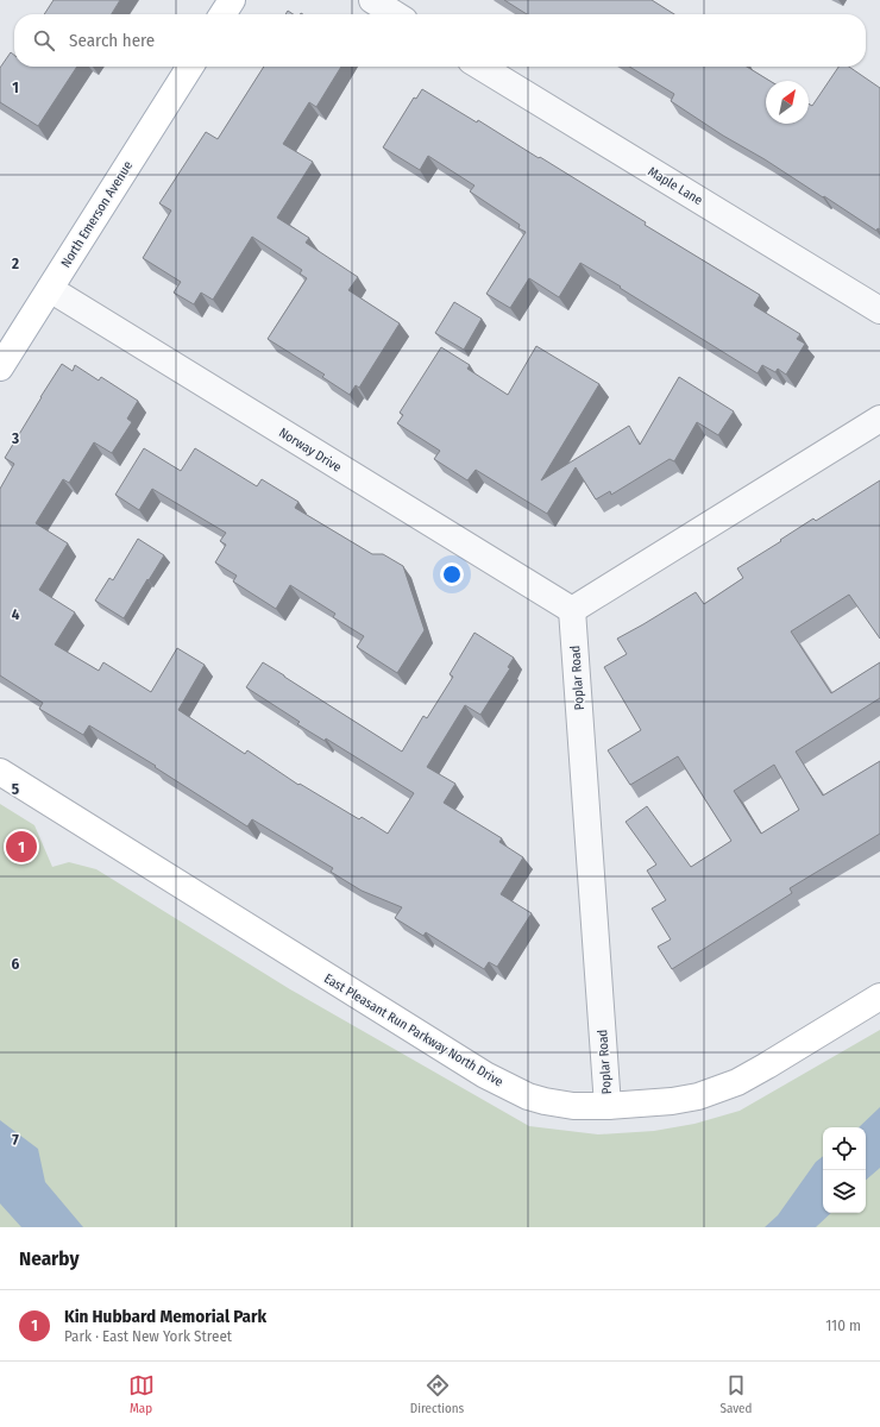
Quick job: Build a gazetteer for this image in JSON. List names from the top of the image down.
{
  "streets": {
    "main road": ["North Emerson Avenue", "East Pleasant Run Parkway North Drive"],
    "street": ["Maple Lane", "Norway Drive", "Poplar Road"]
  },
  "crossings": [
    ["North Emerson Avenue", "Norway Drive"],
    ["Norway Drive", "Poplar Road"],
    ["Poplar Road", "East Pleasant Run Parkway North Drive"]
  ],
  "north": "top right",
  "page": {
    "search": "Search here",
    "pins": "1",
    "heading": "Nearby",
    "list": [
      {
        "mark": "1",
        "name": "Kin Hubbard Memorial Park",
        "note": "Park · East New York Street",
        "value": "110 m"
      }
    ],
    "nav": ["Map", "Directions", "Saved"]
  },
  "grid": {
    "rows": [
      "1",
      "2",
      "3",
      "4",
      "5",
      "6",
      "7"
    ]
  }
}
